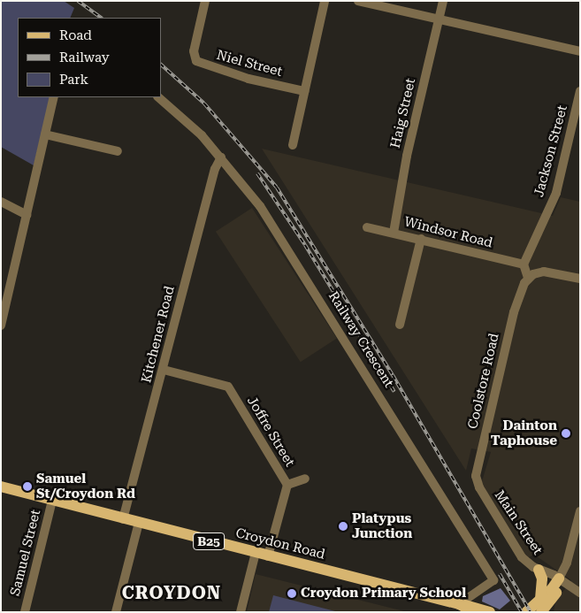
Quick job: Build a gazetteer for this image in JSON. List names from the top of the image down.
{
  "streets": {
    "main road": ["B25", "Croydon Road"],
    "street": [
      "Niel Street",
      "Haig Street",
      "Jackson Street",
      "Windsor Road",
      "Kitchener Road",
      "Railway Crescent",
      "Coolstore Road",
      "Joffre Street",
      "Main Street",
      "Samuel Street"
    ]
  },
  "crossings": [
    ["Haig Street", "Windsor Road"],
    ["Kitchener Road", "Railway Crescent"],
    ["Kitchener Road", "Joffre Street"],
    ["Kitchener Road", "Croydon Road"],
    ["Railway Crescent", "Croydon Road"],
    ["Coolstore Road", "Main Street"],
    ["Joffre Street", "Croydon Road"],
    ["Croydon Road", "Samuel Street"]
  ],
  "districts": ["CROYDON"],
  "places": [
    "Dainton Taphouse",
    "Samuel St/Croydon Rd",
    "Platypus Junction",
    "Croydon Primary School"
  ],
  "legend": ["Road", "Railway", "Park"]
}
